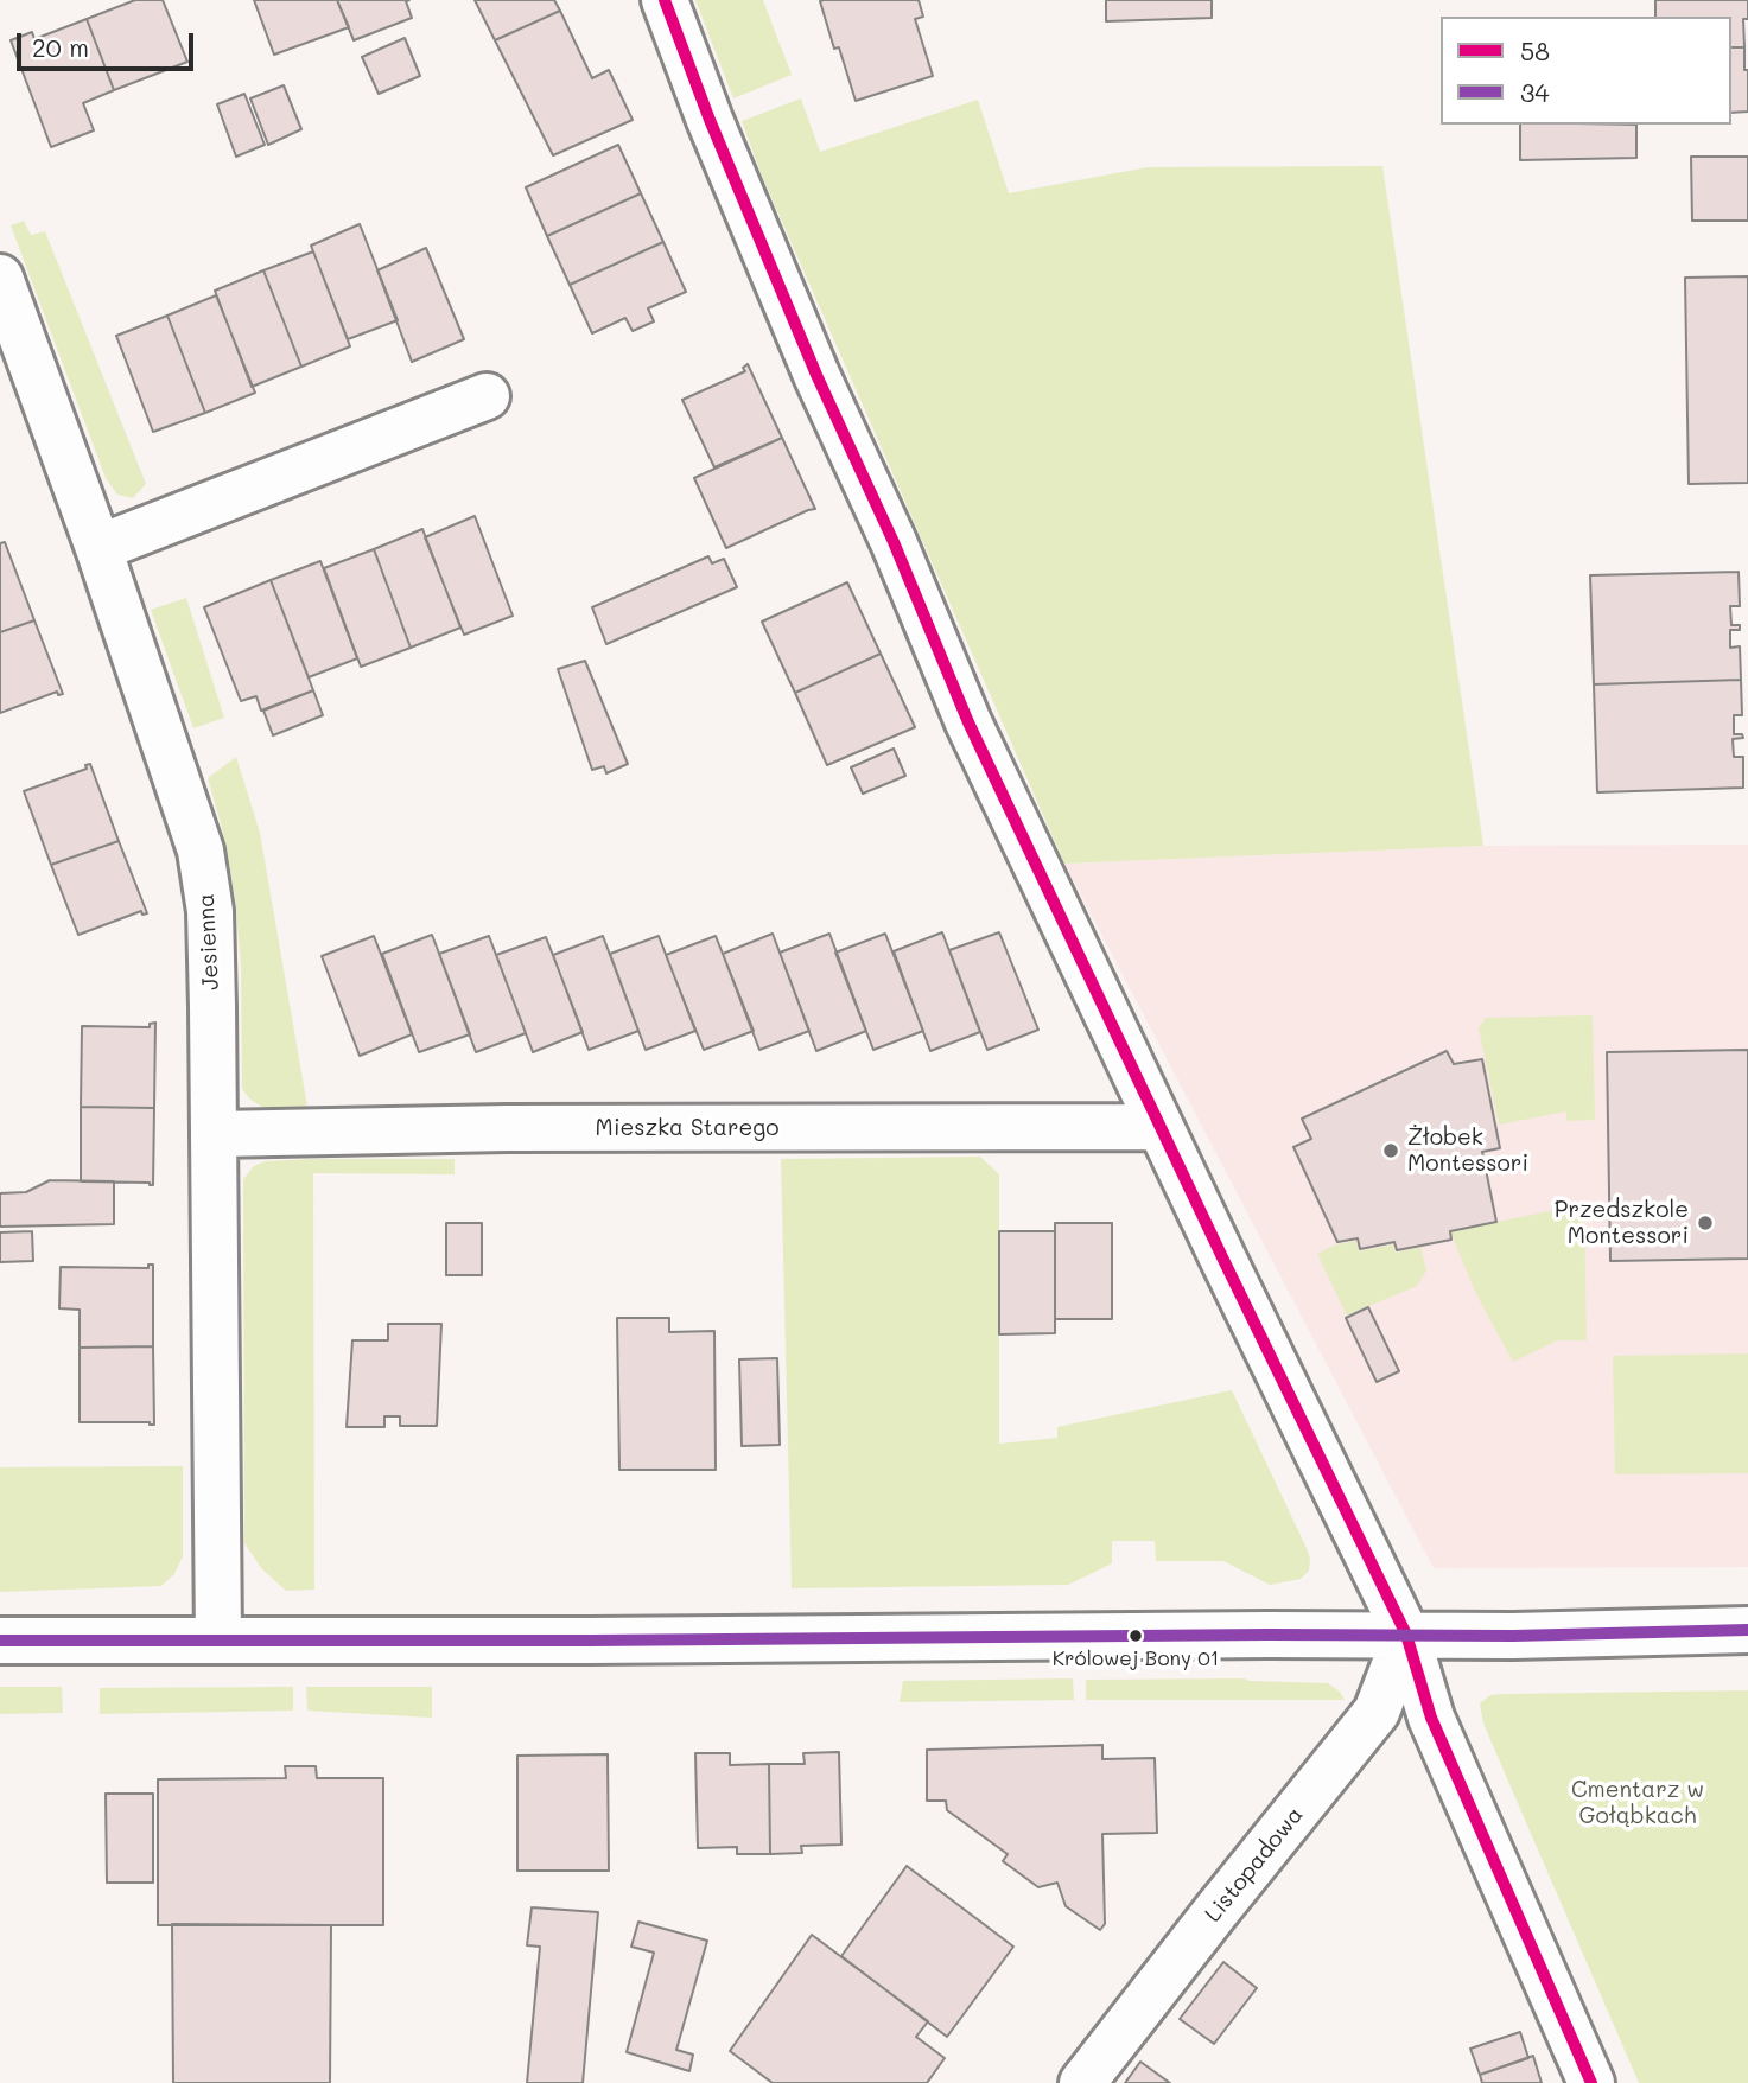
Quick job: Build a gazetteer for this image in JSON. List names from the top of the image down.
{
  "streets": {
    "street": ["Jesienna", "Mieszka Starego", "Listopadowa"]
  },
  "crossings": [
    ["Jesienna", "Mieszka Starego"]
  ],
  "parks": ["Cmentarz w Gołąbkach"],
  "places": ["Żłobek Montessori", "Przedszkole Montessori", "Królowej Bony 01"],
  "lines": ["transit line 58", "transit line 34"],
  "legend": ["58", "34"],
  "scale_bar": "20 m"
}
